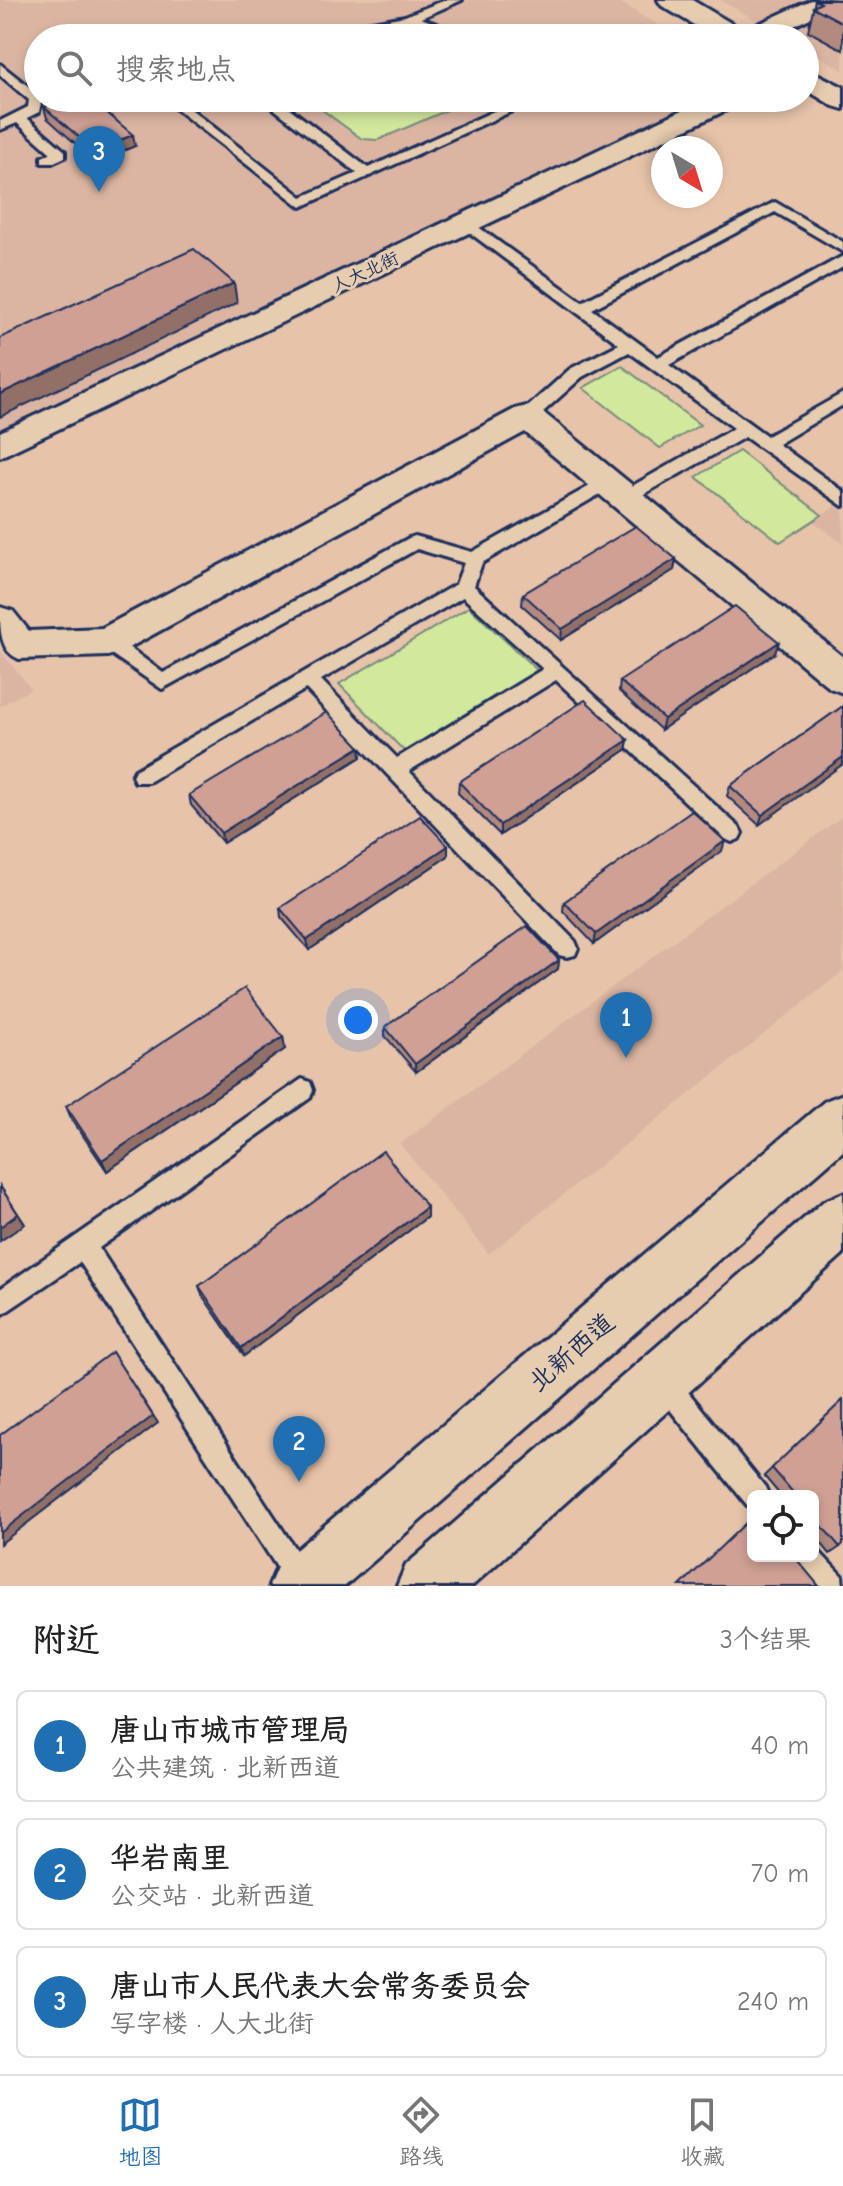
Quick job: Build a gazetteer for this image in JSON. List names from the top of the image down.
{
  "streets": {
    "main road": ["北新西道"],
    "street": ["人大北街"]
  },
  "north": "bottom right",
  "page": {
    "search": "搜索地点",
    "pins": ["3", "1", "2"],
    "heading": ["附近", "3个结果"],
    "list": [
      {
        "mark": "1",
        "name": "唐山市城市管理局",
        "note": "公共建筑 · 北新西道",
        "value": "40 m"
      },
      {
        "mark": "2",
        "name": "华岩南里",
        "note": "公交站 · 北新西道",
        "value": "70 m"
      },
      {
        "mark": "3",
        "name": "唐山市人民代表大会常务委员会",
        "note": "写字楼 · 人大北街",
        "value": "240 m"
      }
    ],
    "nav": ["地图", "路线", "收藏"]
  }
}
